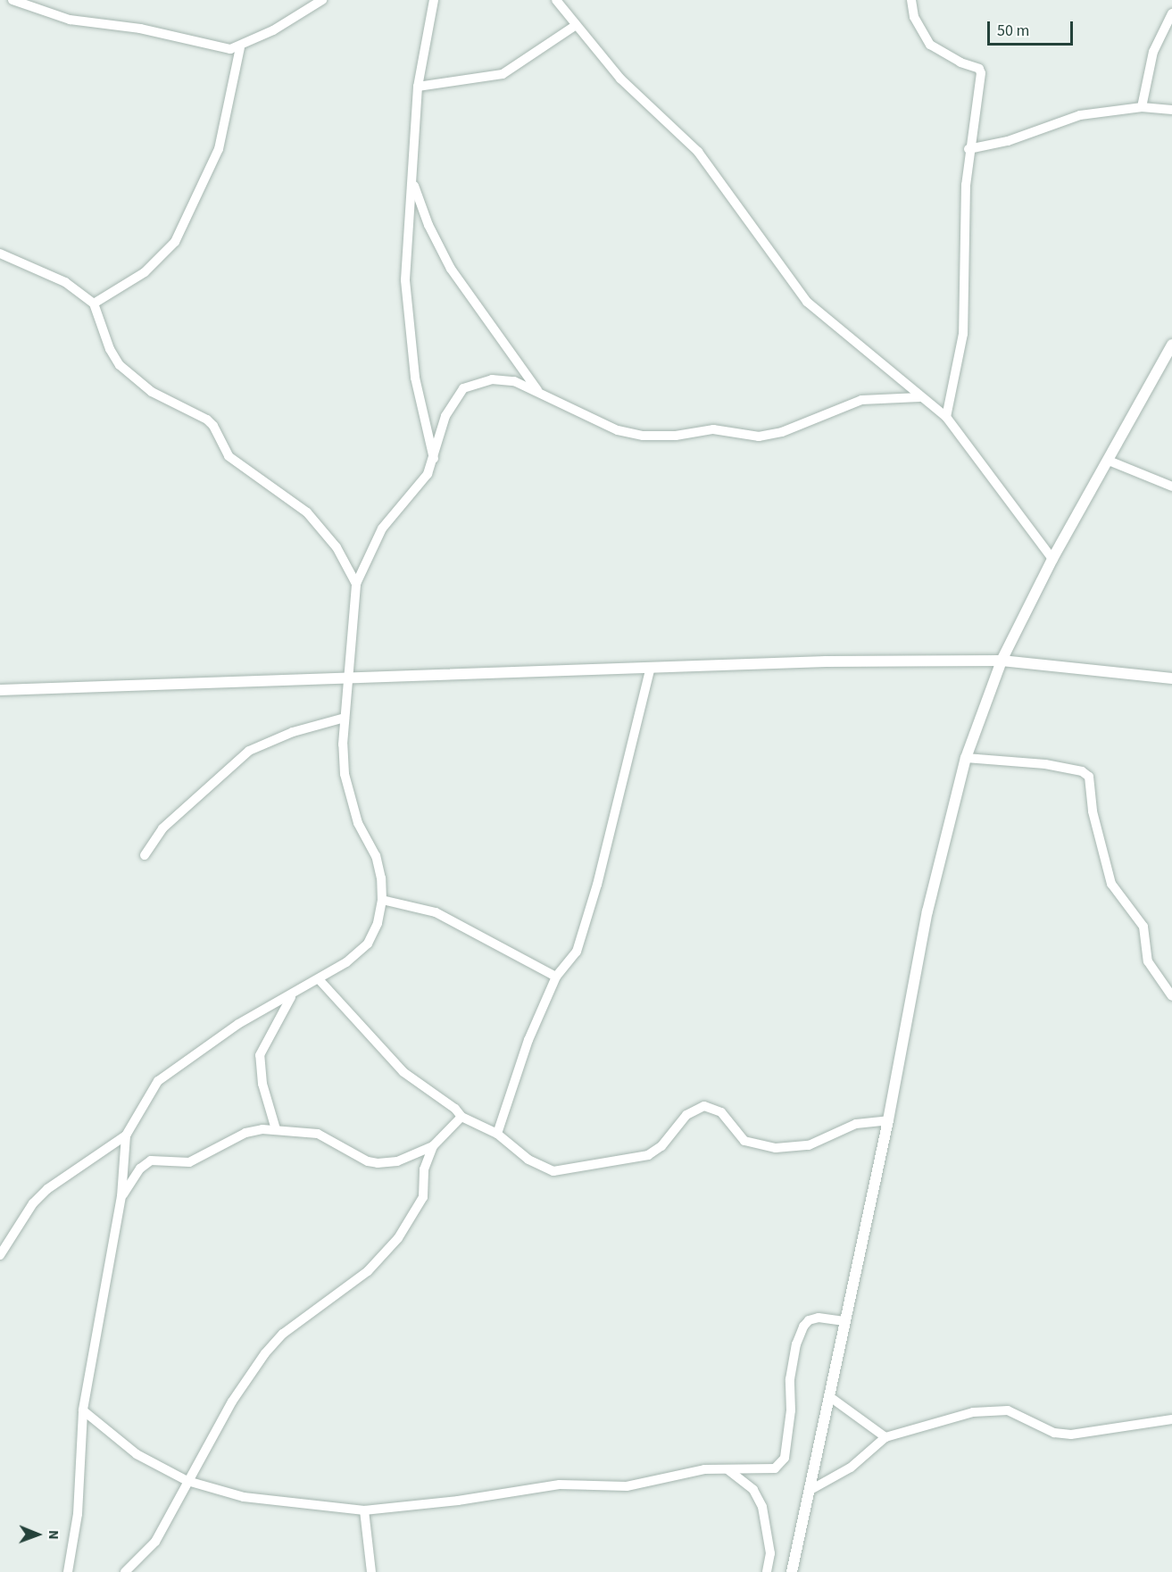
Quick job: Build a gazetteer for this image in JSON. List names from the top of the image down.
{
  "scale_bar": "50 m",
  "north": "right"
}
